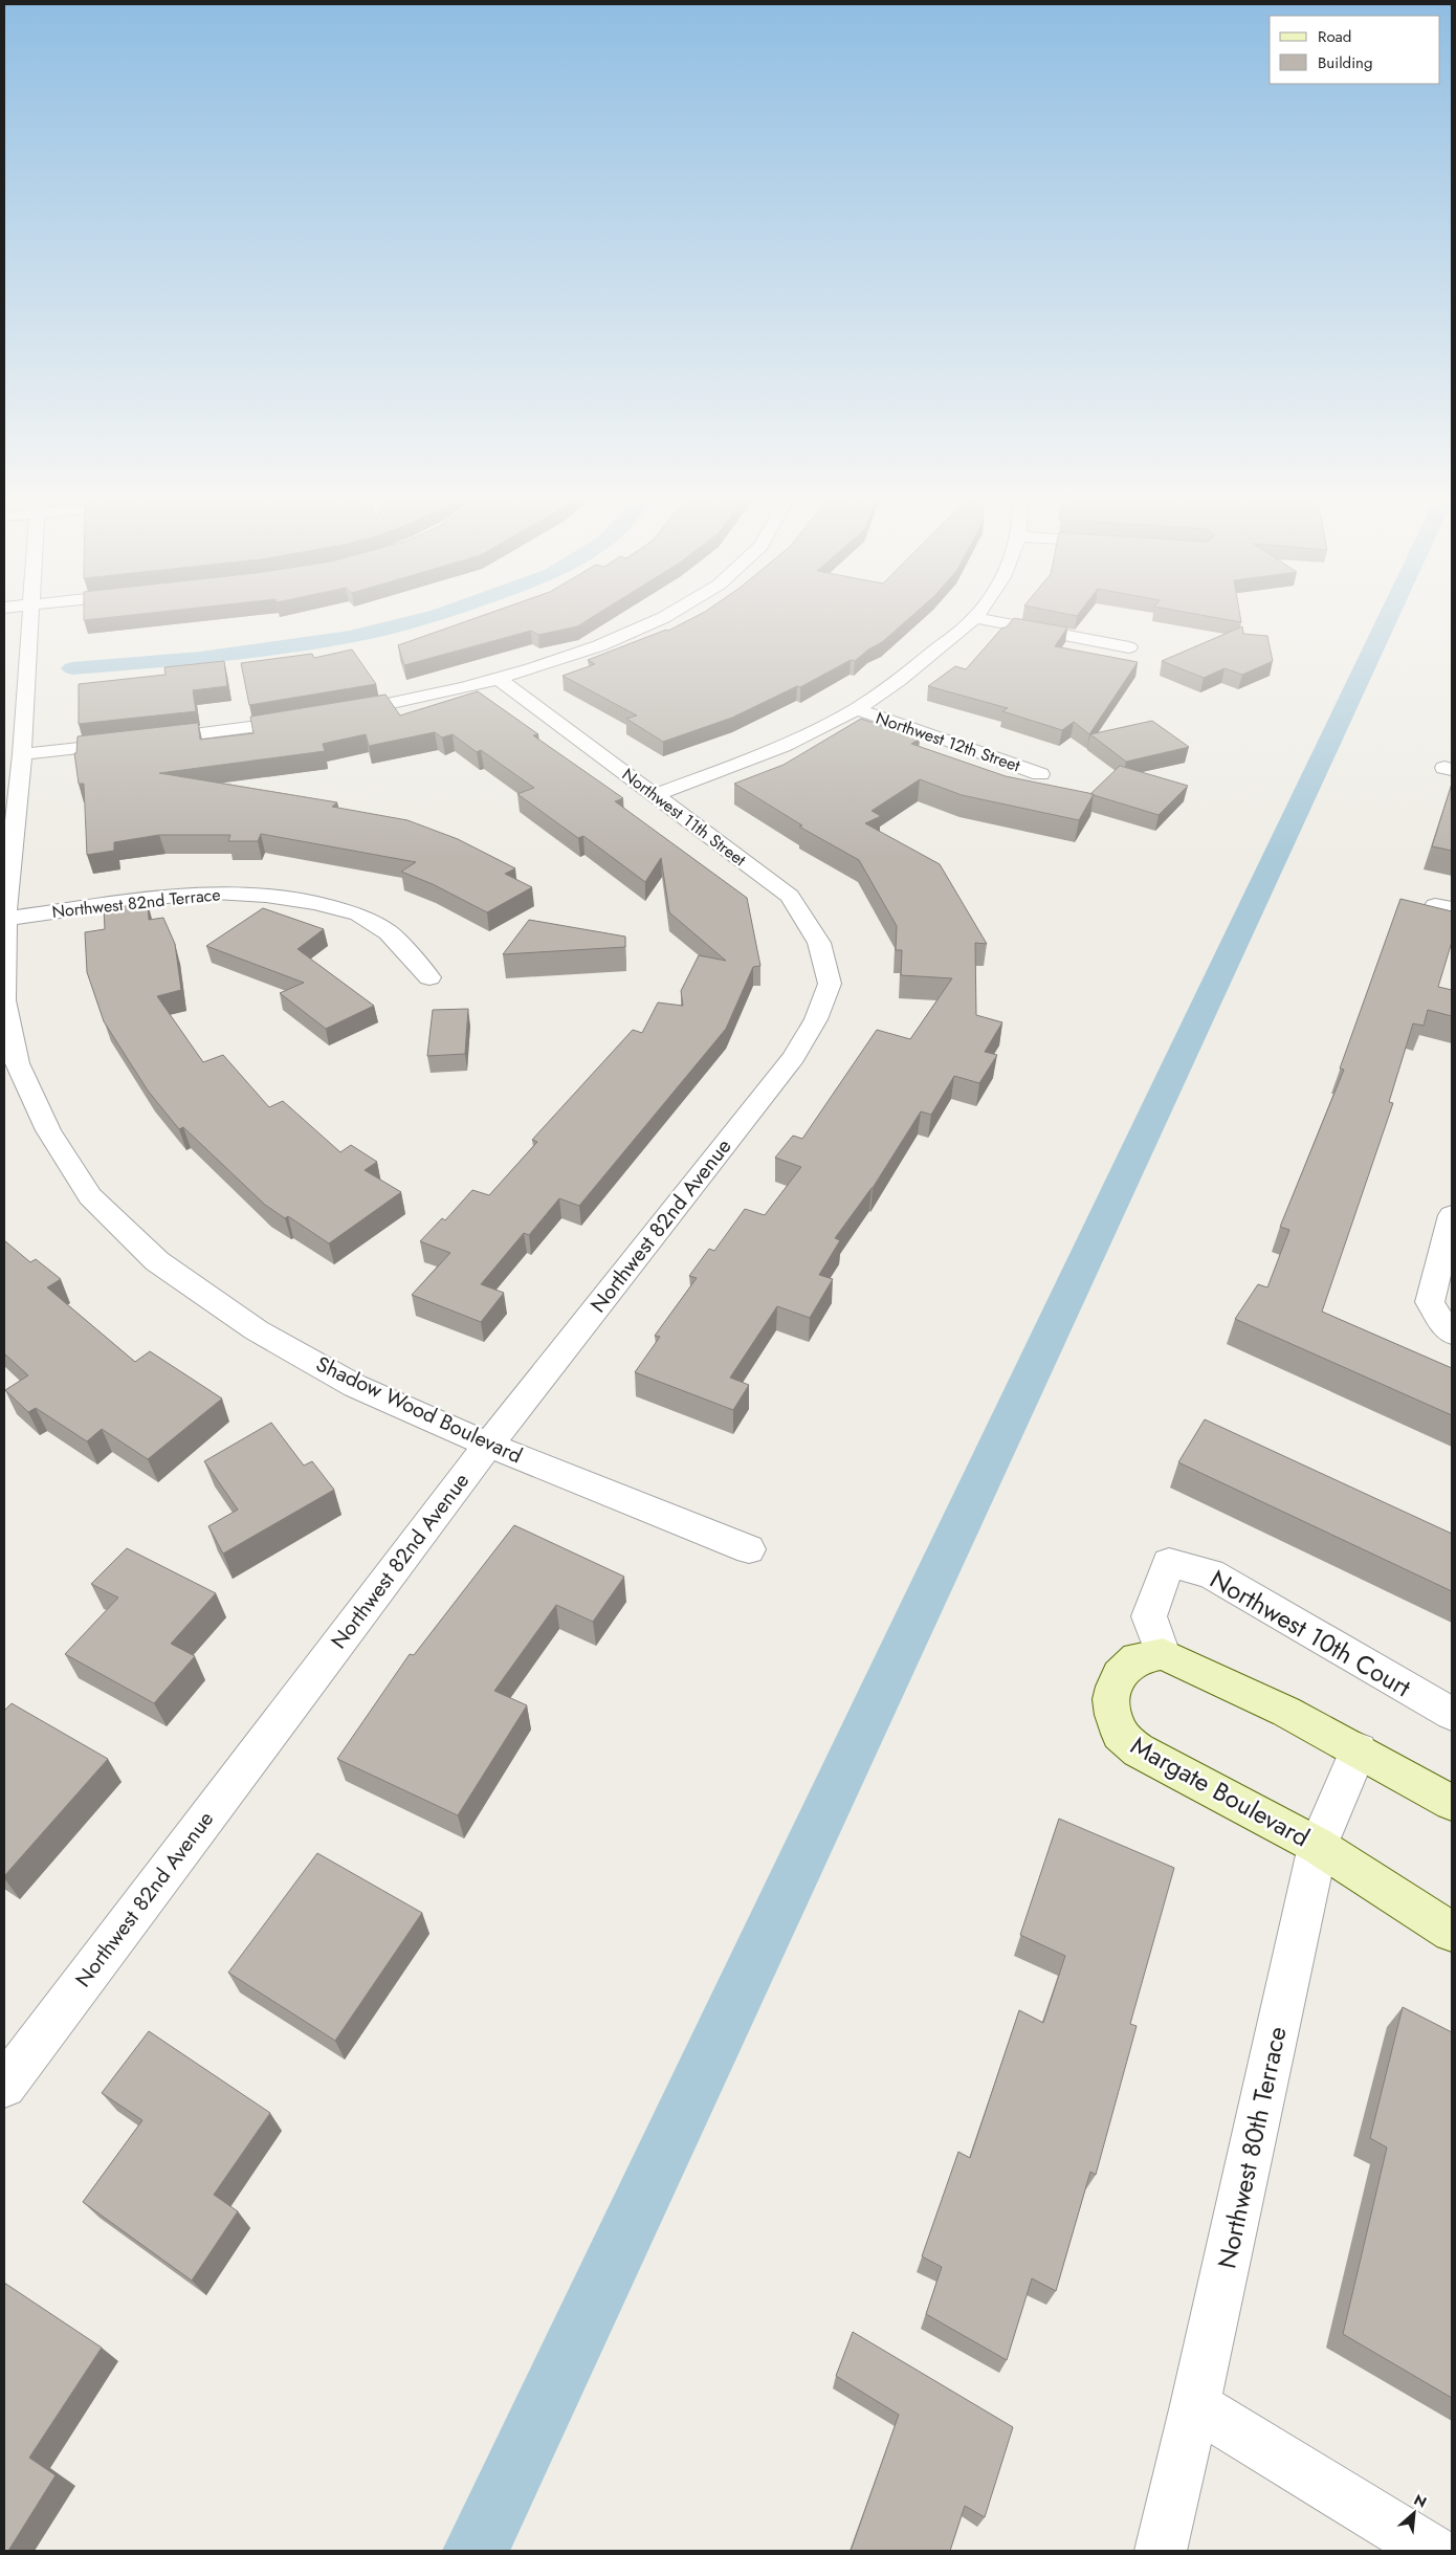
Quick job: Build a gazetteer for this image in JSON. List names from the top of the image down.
{
  "streets": {
    "street": [
      "Northwest 12th Street",
      "Northwest 11th Street",
      "Northwest 82nd Terrace",
      "Northwest 82nd Avenue",
      "Shadow Wood Boulevard",
      "Northwest 10th Court",
      "Margate Boulevard",
      "Northwest 80th Terrace"
    ]
  },
  "crossings": [
    ["Northwest 11th Street", "Northwest 82nd Avenue"],
    ["Northwest 82nd Terrace", "Shadow Wood Boulevard"],
    ["Northwest 82nd Avenue", "Shadow Wood Boulevard"],
    ["Northwest 10th Court", "Margate Boulevard"],
    ["Margate Boulevard", "Northwest 80th Terrace"]
  ],
  "legend": ["Road", "Building"],
  "north": "top right"
}
